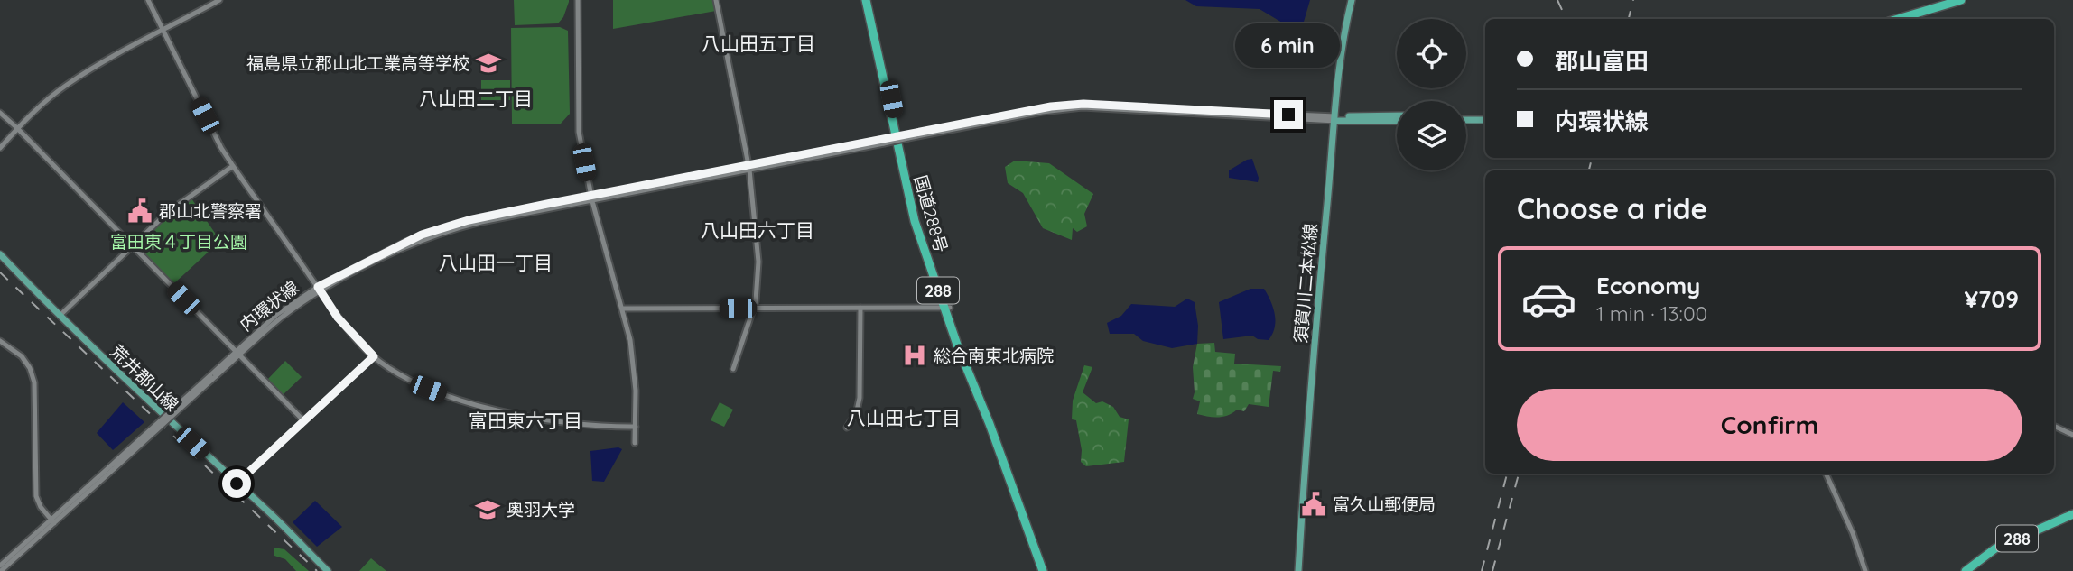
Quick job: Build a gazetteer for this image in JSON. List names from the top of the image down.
{
  "streets": {
    "highway": ["国道288号", "288"],
    "main road": ["須賀川二本松線", "荒井郡山線"],
    "street": ["内環状線"]
  },
  "crossings": [
    ["須賀川二本松線", "内環状線"]
  ],
  "districts": [
    "八山田五丁目",
    "八山田二丁目",
    "八山田六丁目",
    "八山田一丁目",
    "八山田七丁目",
    "富田東六丁目"
  ],
  "parks": ["富田東４丁目公園"],
  "places": {
    "school or university": ["福島県立郡山北工業高等学校", "奥羽大学"],
    "public building": ["郡山北警察署", "富久山郵便局"],
    "hospital": ["総合南東北病院"]
  },
  "page": {
    "banner": ["郡山富田", "内環状線"],
    "bubble": "6 min",
    "heading": "Choose a ride",
    "list": [
      {
        "name": "Economy",
        "note": "1 min · 13:00",
        "value": "¥709"
      }
    ],
    "buttons": "Confirm"
  }
}
